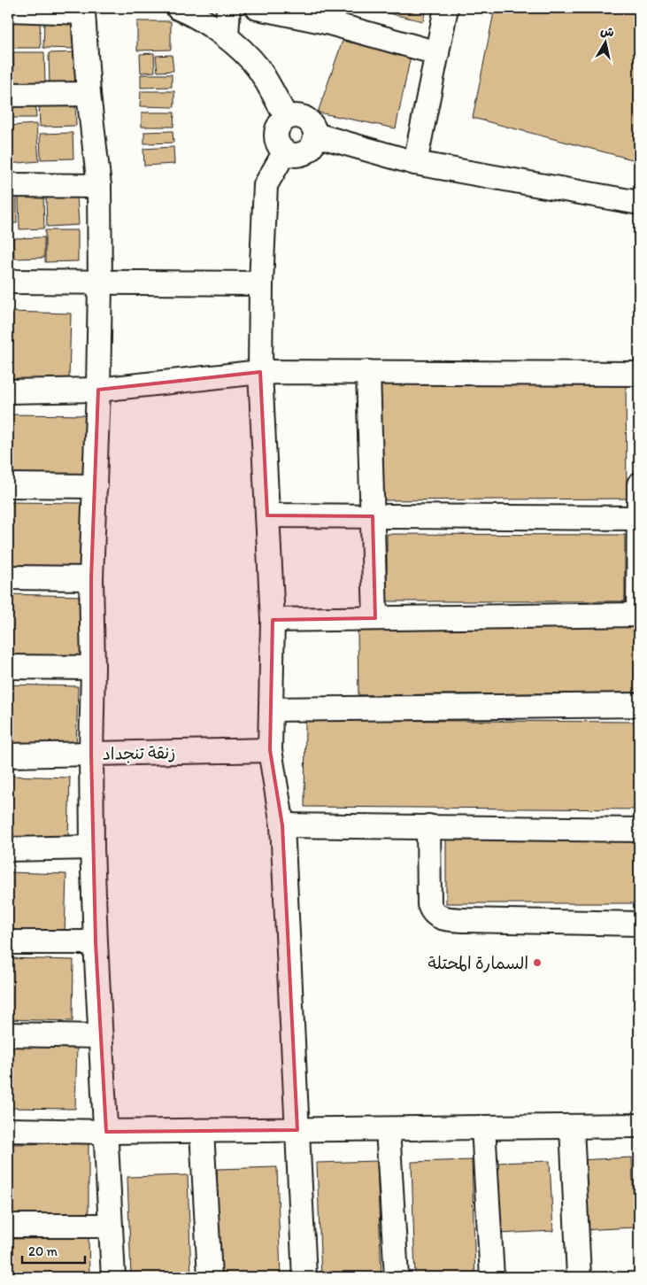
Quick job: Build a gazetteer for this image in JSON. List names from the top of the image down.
{
  "streets": {
    "street": ["زنقة تنجداد"]
  },
  "places": ["السمارة المحتلة"],
  "scale_bar": "20 m",
  "north": "top"
}
